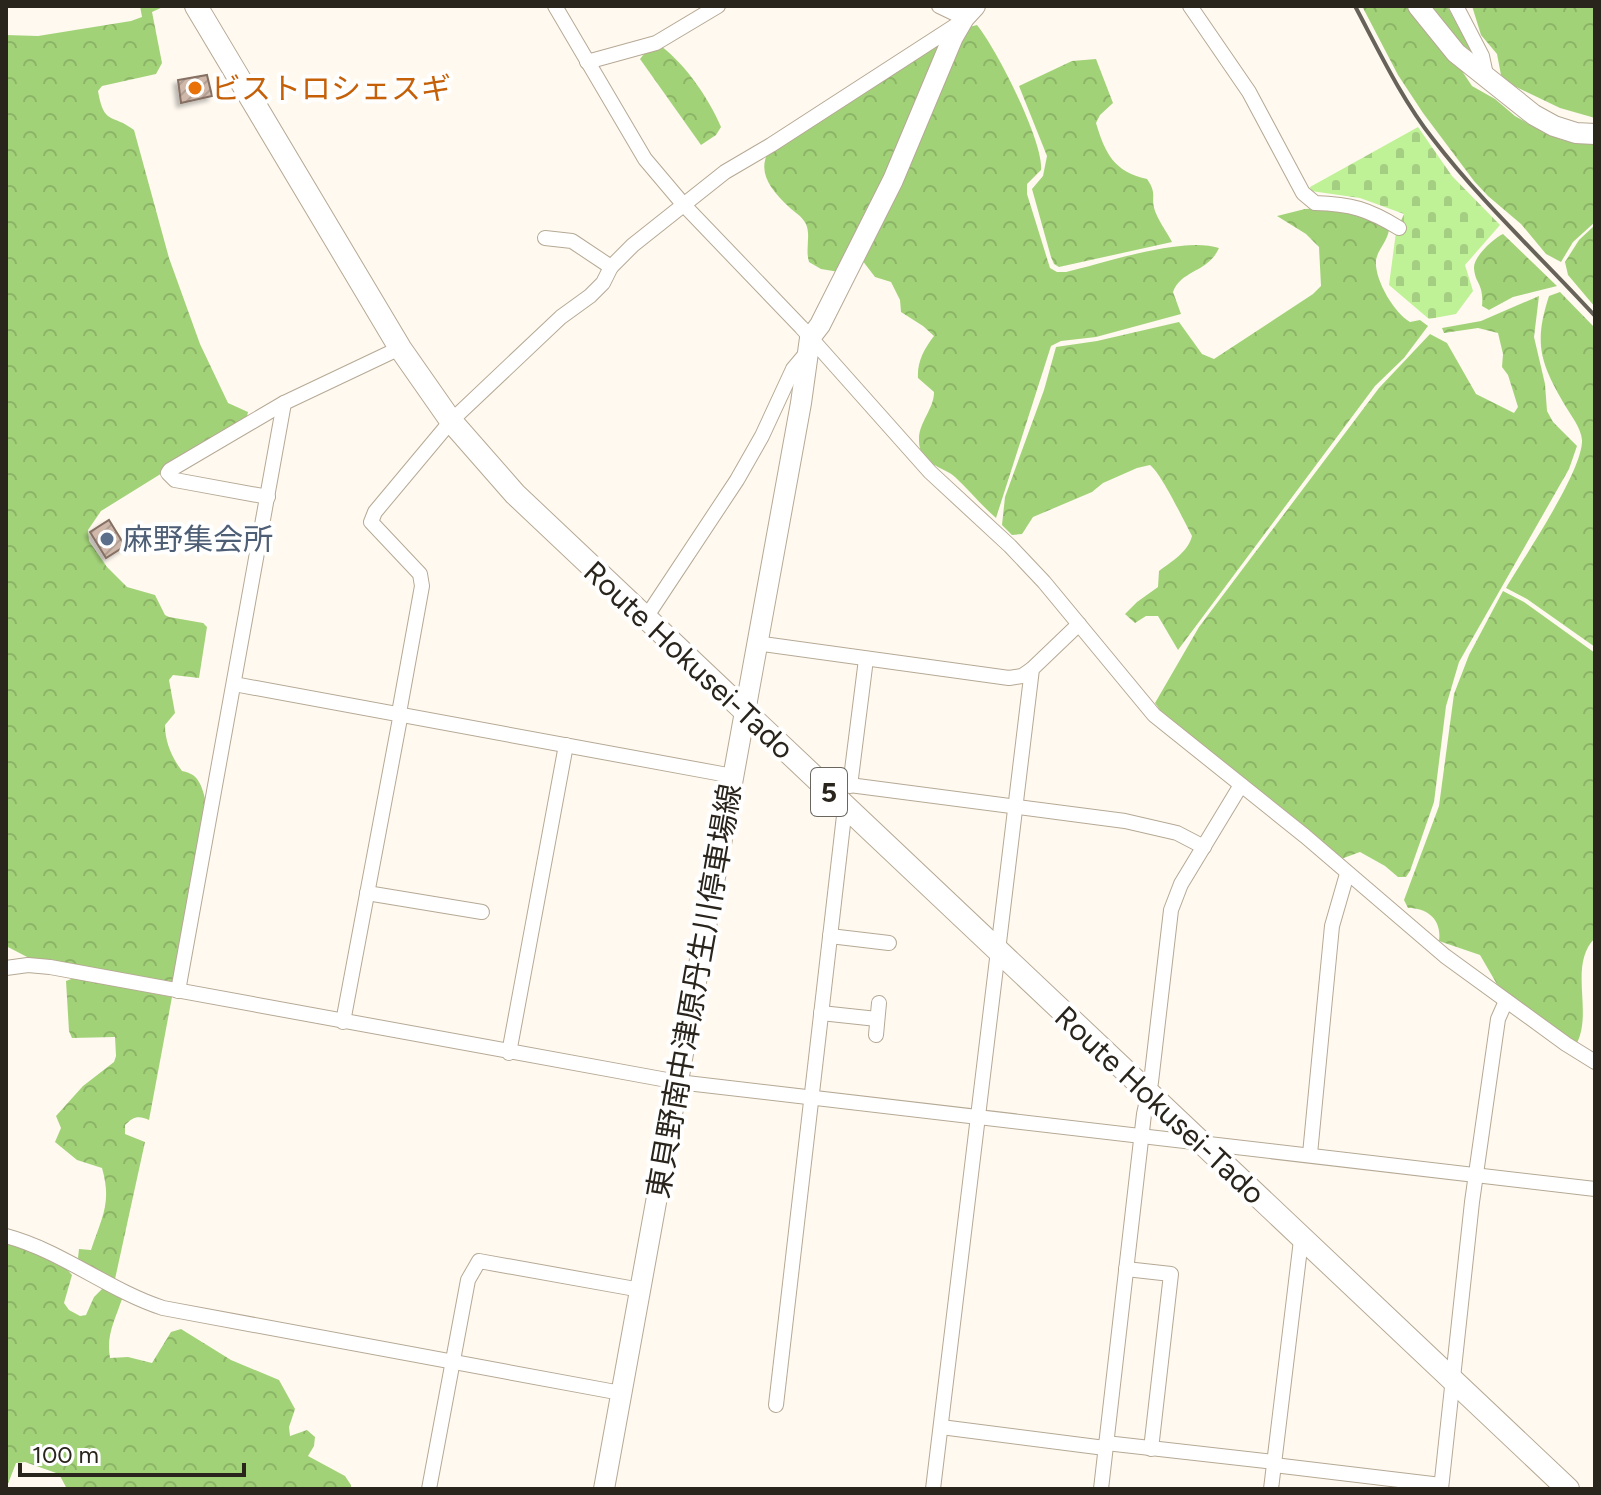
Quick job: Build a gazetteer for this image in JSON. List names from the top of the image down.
{
  "streets": {
    "main road": ["Route Hokusei-Tado", "5", "東貝野南中津原丹生川停車場線"]
  },
  "crossings": [
    ["Route Hokusei-Tado", "東貝野南中津原丹生川停車場線"]
  ],
  "places": ["ビストロシェスギ", "麻野集会所"],
  "scale_bar": "100 m"
}
